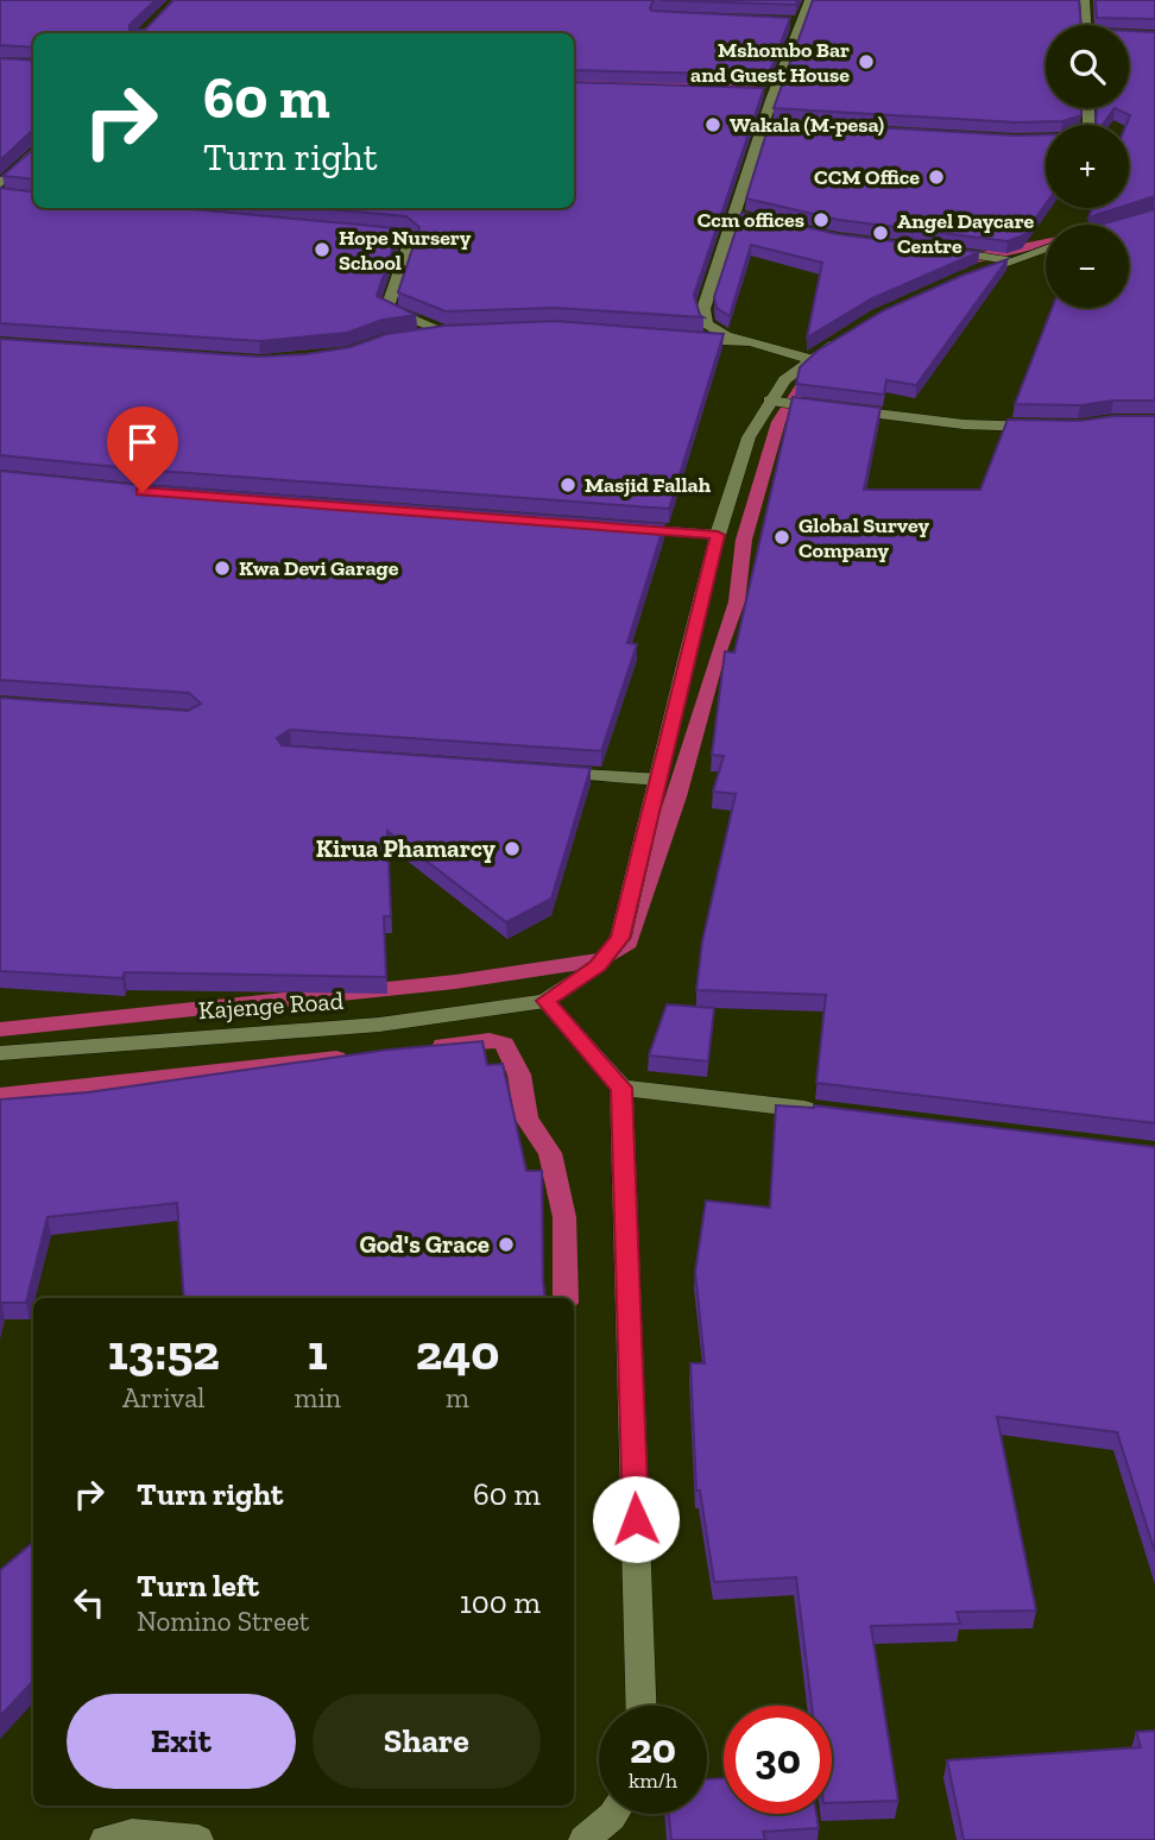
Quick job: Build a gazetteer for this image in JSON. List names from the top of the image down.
{
  "streets": {
    "street": ["Kajenge Road"]
  },
  "places": [
    "Mshombo Bar and Guest House",
    "Wakala (M-pesa)",
    "CCM Office",
    "Ccm offices",
    "Angel Daycare Centre",
    "Hope Nursery School",
    "Masjid Fallah",
    "Global Survey Company",
    "Kwa Devi Garage",
    "Kirua Phamarcy",
    "God's Grace"
  ],
  "page": {
    "map_buttons": ["+", "−"],
    "turn": ["60 m", "Turn right"],
    "eta": [
      "13:52",
      "Arrival",
      "1",
      "min",
      "240",
      "m"
    ],
    "list": [
      {
        "name": "Turn right",
        "value": "60 m"
      },
      {
        "name": "Turn left",
        "note": "Nomino Street",
        "value": "100 m"
      }
    ],
    "buttons": ["Exit", "Share"],
    "speed": "20 km/h",
    "limit": "30"
  }
}
